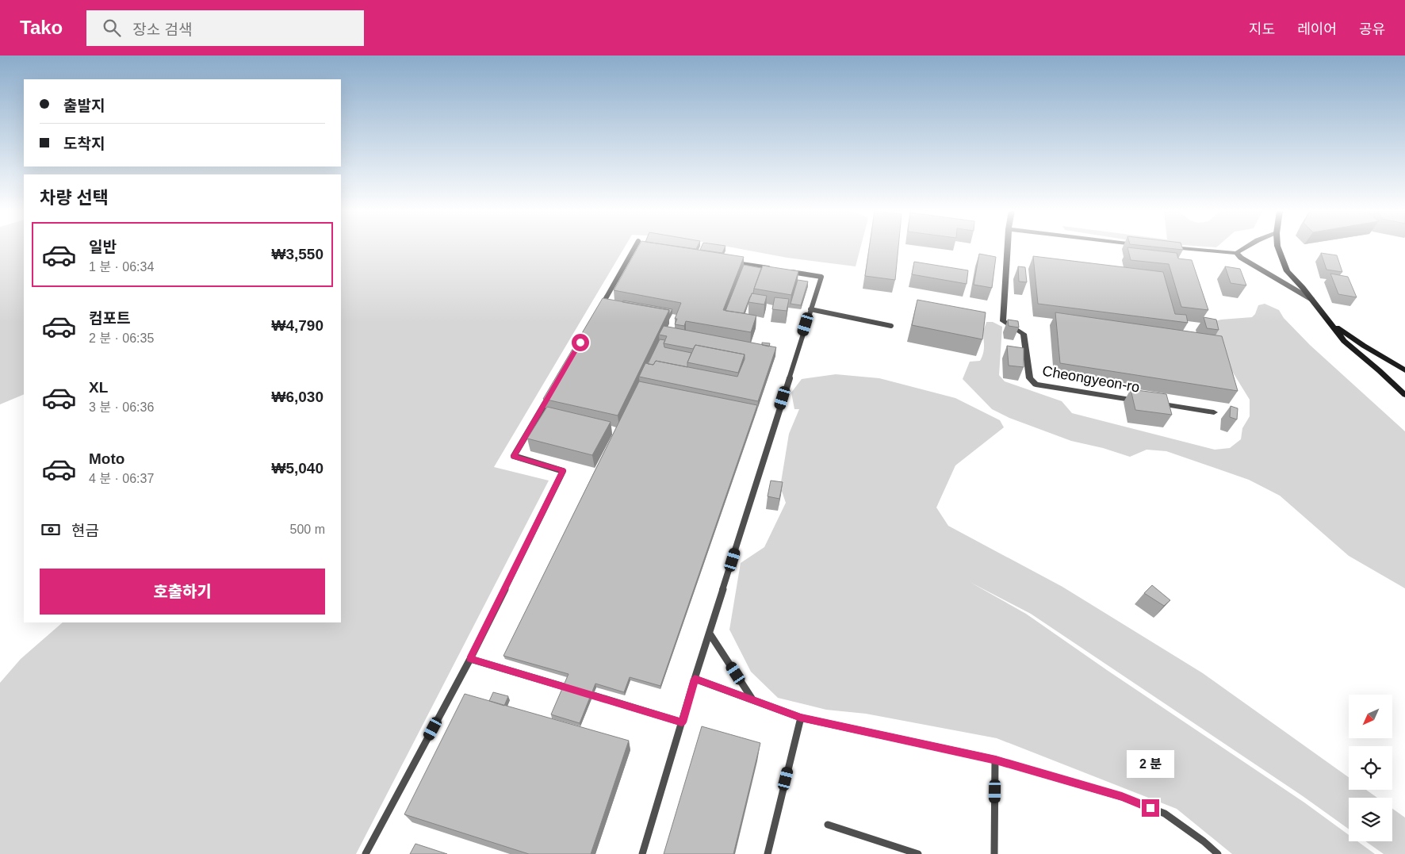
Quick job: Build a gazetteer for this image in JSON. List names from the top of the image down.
{
  "streets": {
    "street": ["Cheongyeon-ro"]
  },
  "north": "bottom left",
  "page": {
    "header": "Tako",
    "search": "장소 검색",
    "nav": ["지도", "레이어", "공유"],
    "banner": ["출발지", "도착지"],
    "heading": "차량 선택",
    "list": [
      {
        "name": "일반",
        "note": "1 분 · 06:34",
        "value": "₩3,550"
      },
      {
        "name": "컴포트",
        "note": "2 분 · 06:35",
        "value": "₩4,790"
      },
      {
        "name": "XL",
        "note": "3 분 · 06:36",
        "value": "₩6,030"
      },
      {
        "name": "Moto",
        "note": "4 분 · 06:37",
        "value": "₩5,040"
      }
    ],
    "pay": ["현금", "500 m"],
    "buttons": "호출하기",
    "bubble": "2 분"
  }
}
